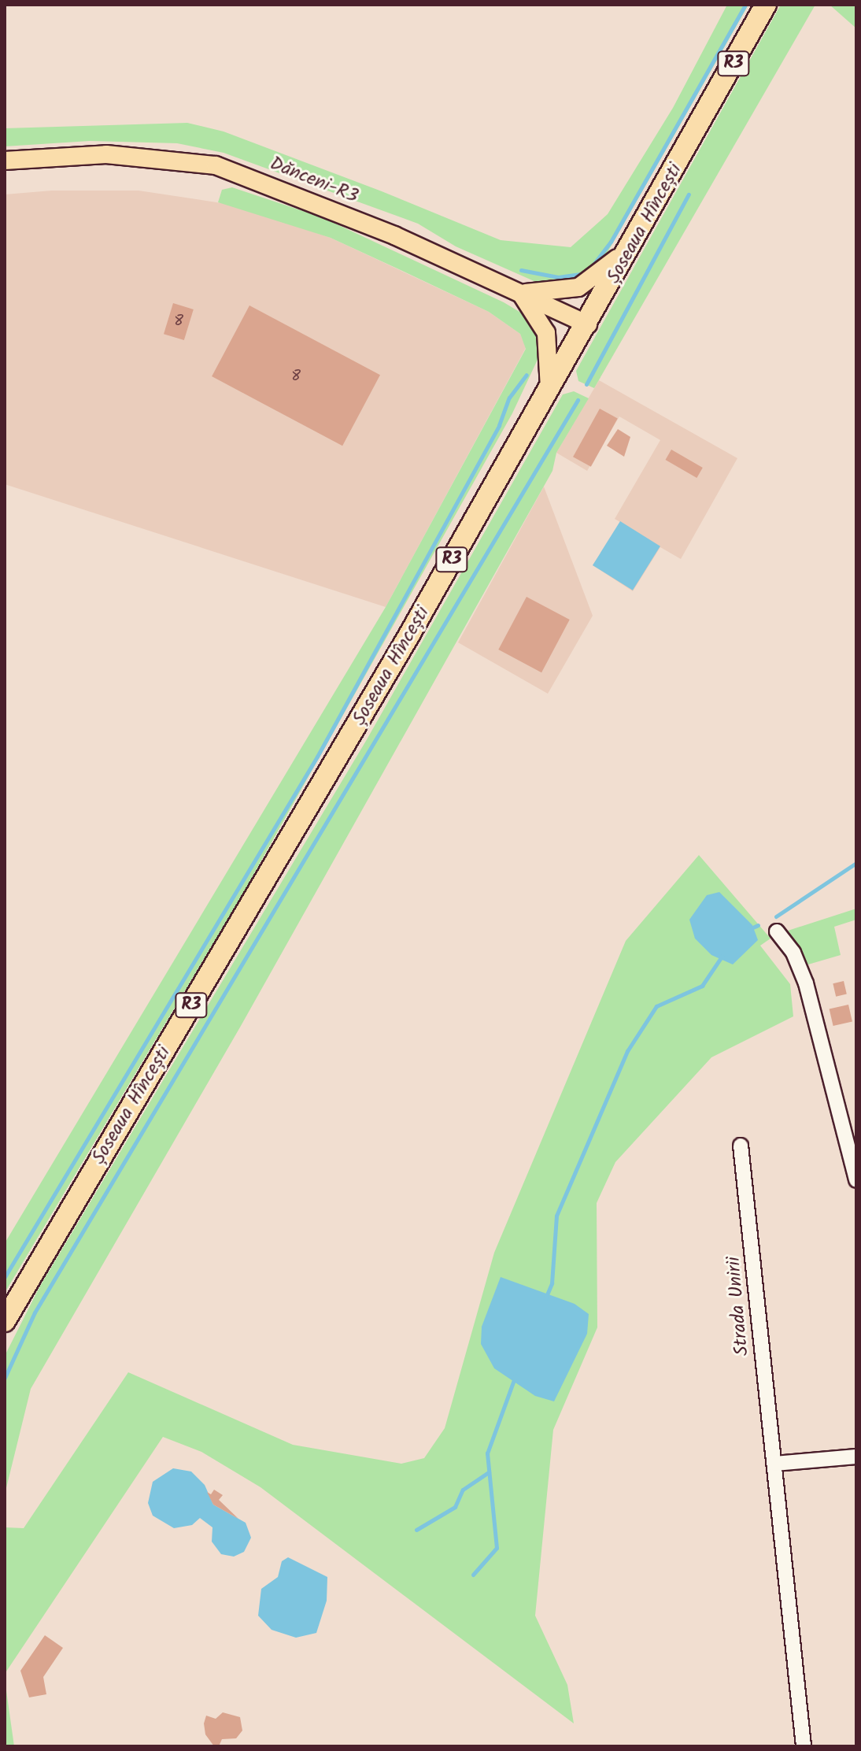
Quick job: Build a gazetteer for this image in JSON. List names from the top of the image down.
{
  "streets": {
    "highway": ["R3", "Șoseaua Hîncești"],
    "main road": ["Dănceni-R3"],
    "street": ["Strada Unirii"]
  },
  "crossings": [
    ["Dănceni-R3", "Șoseaua Hîncești"]
  ],
  "house_numbers": ["8", "8"]
}
